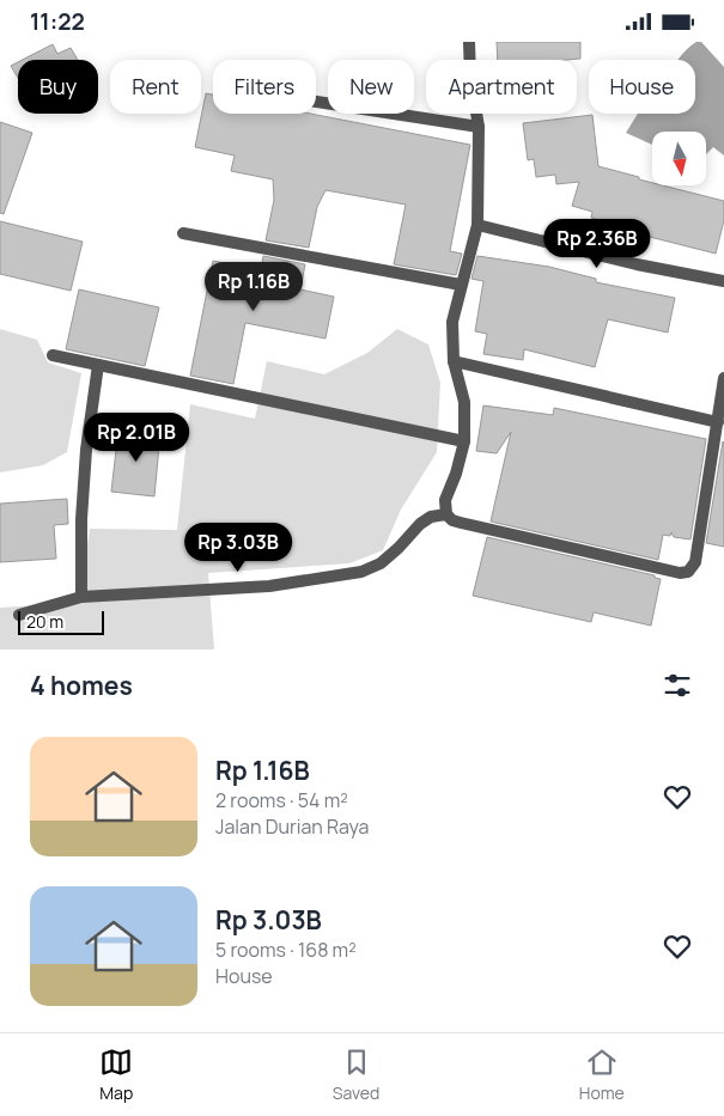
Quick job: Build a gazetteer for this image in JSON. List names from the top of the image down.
{
  "scale_bar": "20 m",
  "north": "bottom",
  "page": {
    "status": "11:22",
    "chip": [
      "Buy",
      "Rent",
      "Filters",
      "New",
      "Apartment",
      "House"
    ],
    "price": [
      "Rp 2.36B",
      "Rp 1.16B",
      "Rp 2.01B",
      "Rp 3.03B"
    ],
    "scale": "20 m",
    "heading": "4 homes",
    "list": [
      {
        "name": "Rp 1.16B",
        "note": "2 rooms · 54 m² · Jalan Durian Raya"
      },
      {
        "name": "Rp 3.03B",
        "note": "5 rooms · 168 m² · House"
      }
    ],
    "tabs": ["Map", "Saved", "Home"]
  }
}
